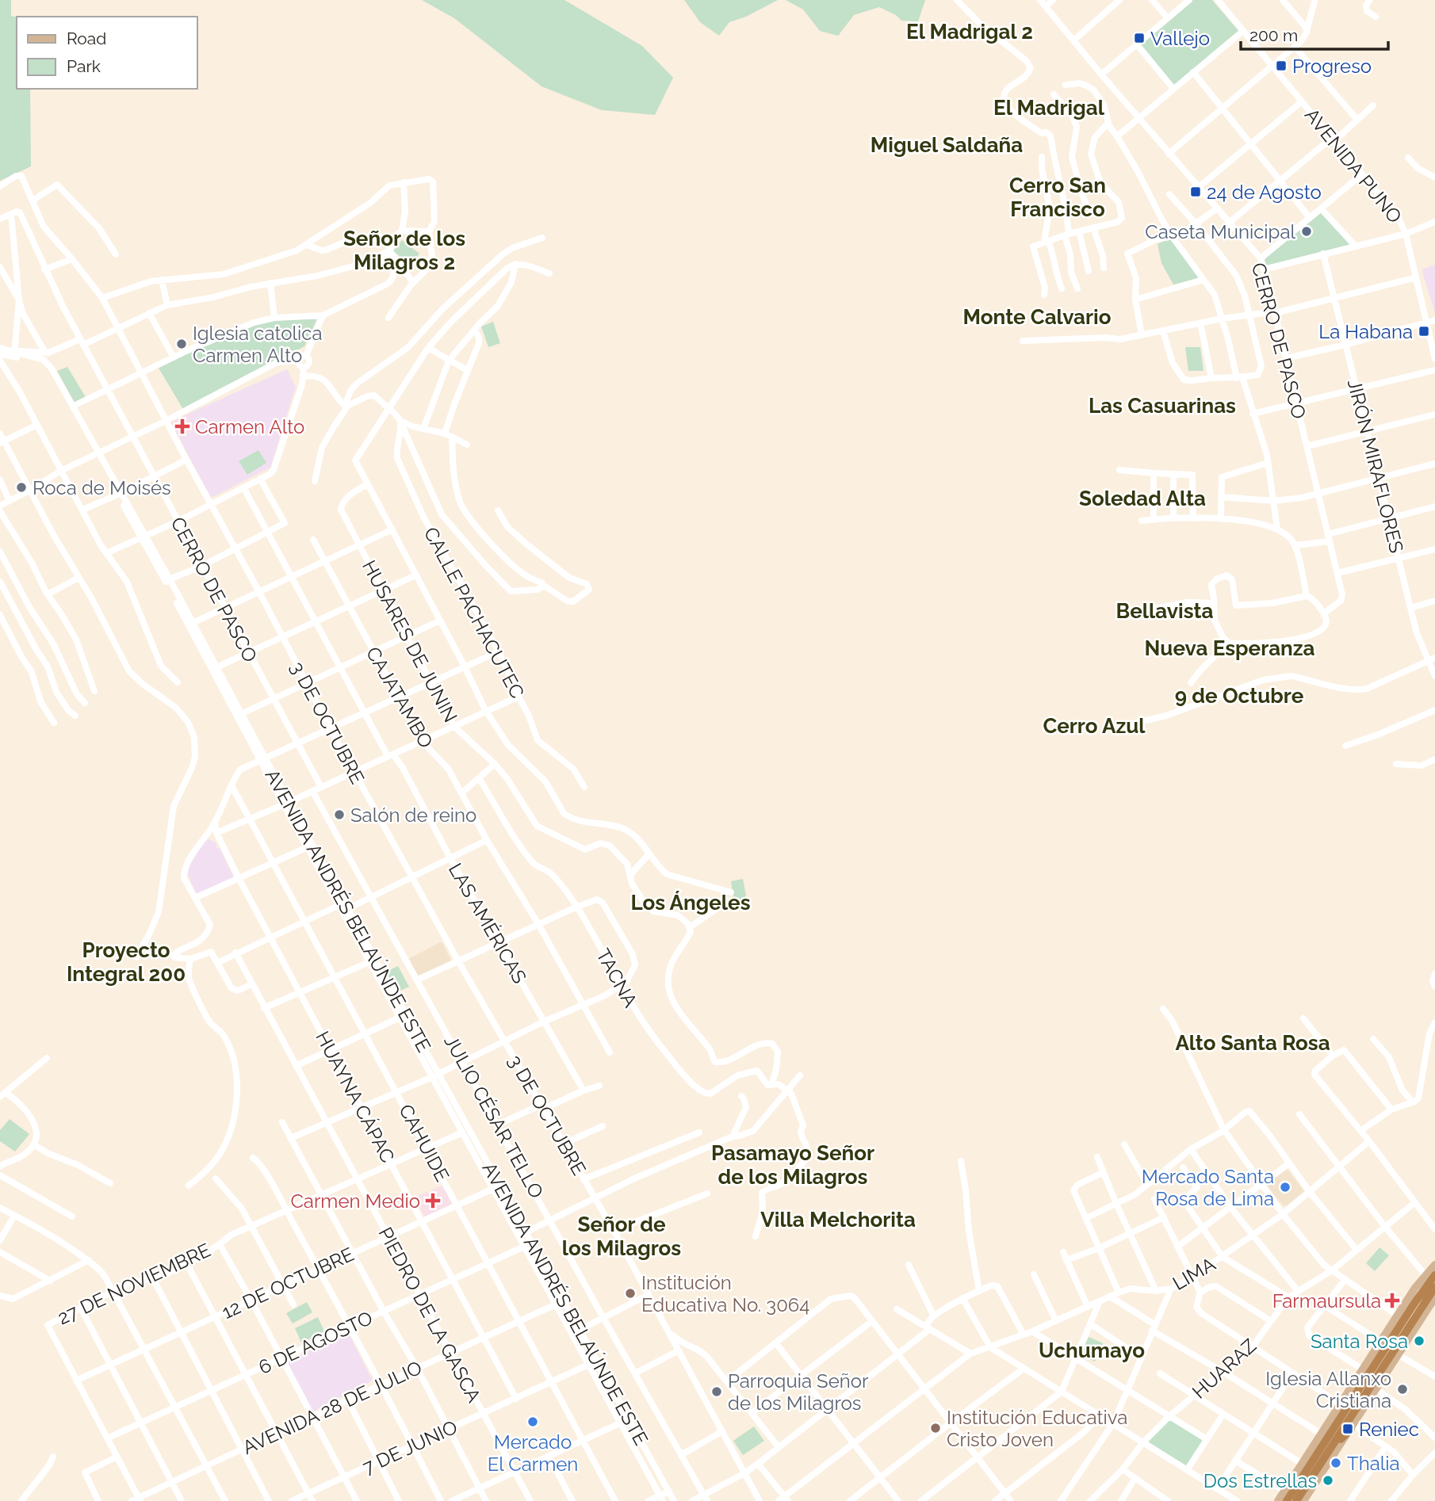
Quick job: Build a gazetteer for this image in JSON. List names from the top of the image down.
{
  "streets": {
    "street": [
      "AVENIDA PUNO",
      "CERRO DE PASCO",
      "JIRÓN MIRAFLORES",
      "CALLE PACHACUTEC",
      "HUSARES DE JUNIN",
      "CAJATAMBO",
      "3 DE OCTUBRE",
      "AVENIDA ANDRÉS BELAÚNDE ESTE",
      "LAS AMÉRICAS",
      "TACNA",
      "HUAYNA CÁPAC",
      "JULIO CÉSAR TELLO",
      "CAHUIDE",
      "LIMA",
      "12 DE OCTUBRE",
      "27 DE NOVIEMBRE",
      "PIEDRO DE LA GASCA",
      "6 DE AGOSTO",
      "HUARAZ",
      "AVENIDA 28 DE JULIO",
      "7 DE JUNIO"
    ]
  },
  "crossings": [
    ["AVENIDA ANDRÉS BELAÚNDE ESTE", "12 DE OCTUBRE"],
    ["AVENIDA ANDRÉS BELAÚNDE ESTE", "27 DE NOVIEMBRE"],
    ["AVENIDA ANDRÉS BELAÚNDE ESTE", "6 DE AGOSTO"],
    ["AVENIDA ANDRÉS BELAÚNDE ESTE", "AVENIDA 28 DE JULIO"],
    ["AVENIDA ANDRÉS BELAÚNDE ESTE", "7 DE JUNIO"],
    ["HUAYNA CÁPAC", "12 DE OCTUBRE"],
    ["HUAYNA CÁPAC", "27 DE NOVIEMBRE"],
    ["HUAYNA CÁPAC", "6 DE AGOSTO"],
    ["HUAYNA CÁPAC", "AVENIDA 28 DE JULIO"],
    ["HUAYNA CÁPAC", "7 DE JUNIO"],
    ["CAHUIDE", "12 DE OCTUBRE"],
    ["CAHUIDE", "27 DE NOVIEMBRE"],
    ["CAHUIDE", "6 DE AGOSTO"],
    ["CAHUIDE", "AVENIDA 28 DE JULIO"],
    ["CAHUIDE", "7 DE JUNIO"],
    ["12 DE OCTUBRE", "27 DE NOVIEMBRE"],
    ["12 DE OCTUBRE", "PIEDRO DE LA GASCA"],
    ["27 DE NOVIEMBRE", "PIEDRO DE LA GASCA"],
    ["PIEDRO DE LA GASCA", "6 DE AGOSTO"],
    ["PIEDRO DE LA GASCA", "AVENIDA 28 DE JULIO"],
    ["PIEDRO DE LA GASCA", "7 DE JUNIO"]
  ],
  "districts": [
    "El Madrigal 2",
    "El Madrigal",
    "Miguel Saldaña",
    "Cerro San Francisco",
    "Señor de los Milagros 2",
    "Monte Calvario",
    "Las Casuarinas",
    "Soledad Alta",
    "Bellavista",
    "Nueva Esperanza",
    "9 de Octubre",
    "Cerro Azul",
    "Los Ángeles",
    "Proyecto Integral 200",
    "Alto Santa Rosa",
    "Pasamayo Señor de los Milagros",
    "Villa Melchorita",
    "Señor de los Milagros",
    "Uchumayo"
  ],
  "places": {
    "transit": [
      "Vallejo",
      "Progreso",
      "24 de Agosto",
      "La Habana",
      "Reniec"
    ],
    "other": [
      "Caseta Municipal",
      "Iglesia catolica Carmen Alto",
      "Roca de Moisés",
      "Salón de reino",
      "Mercado Santa Rosa de Lima",
      "Institución Educativa No. 3064",
      "Santa Rosa",
      "Iglesia Allanxo Cristiana",
      "Parroquia Señor de los Milagros",
      "Mercado El Carmen",
      "Institución Educativa Cristo Joven",
      "Thalia",
      "Dos Estrellas"
    ],
    "health": ["Carmen Alto", "Carmen Medio", "Farmaursula"]
  },
  "legend": ["Road", "Park"],
  "scale_bar": "200 m"
}
